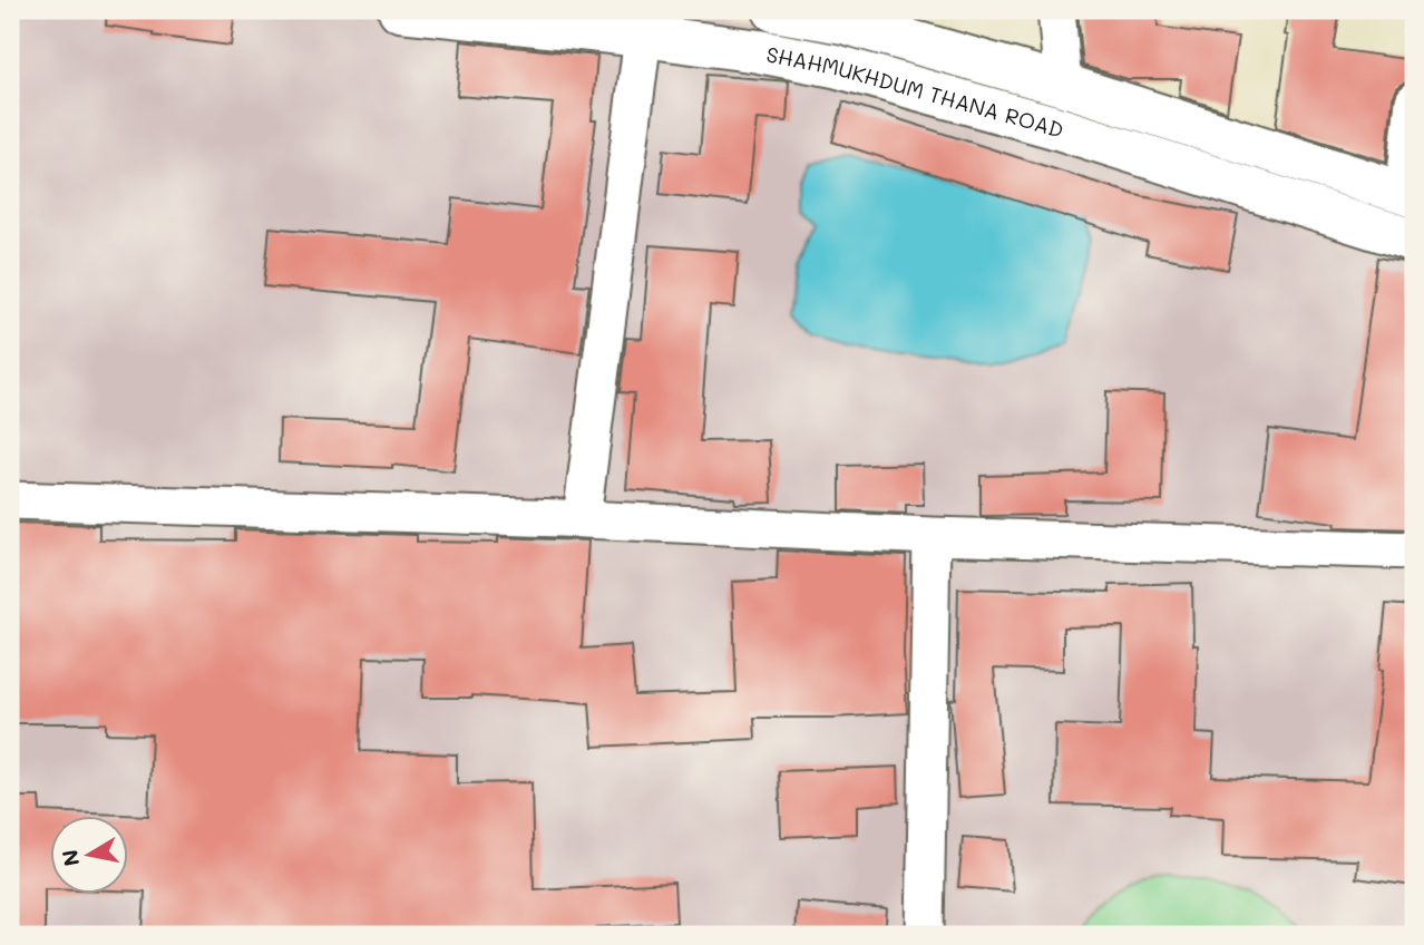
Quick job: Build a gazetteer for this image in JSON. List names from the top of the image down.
{
  "streets": {
    "main road": ["SHAHMUKHDUM THANA ROAD"]
  },
  "north": "left"
}
